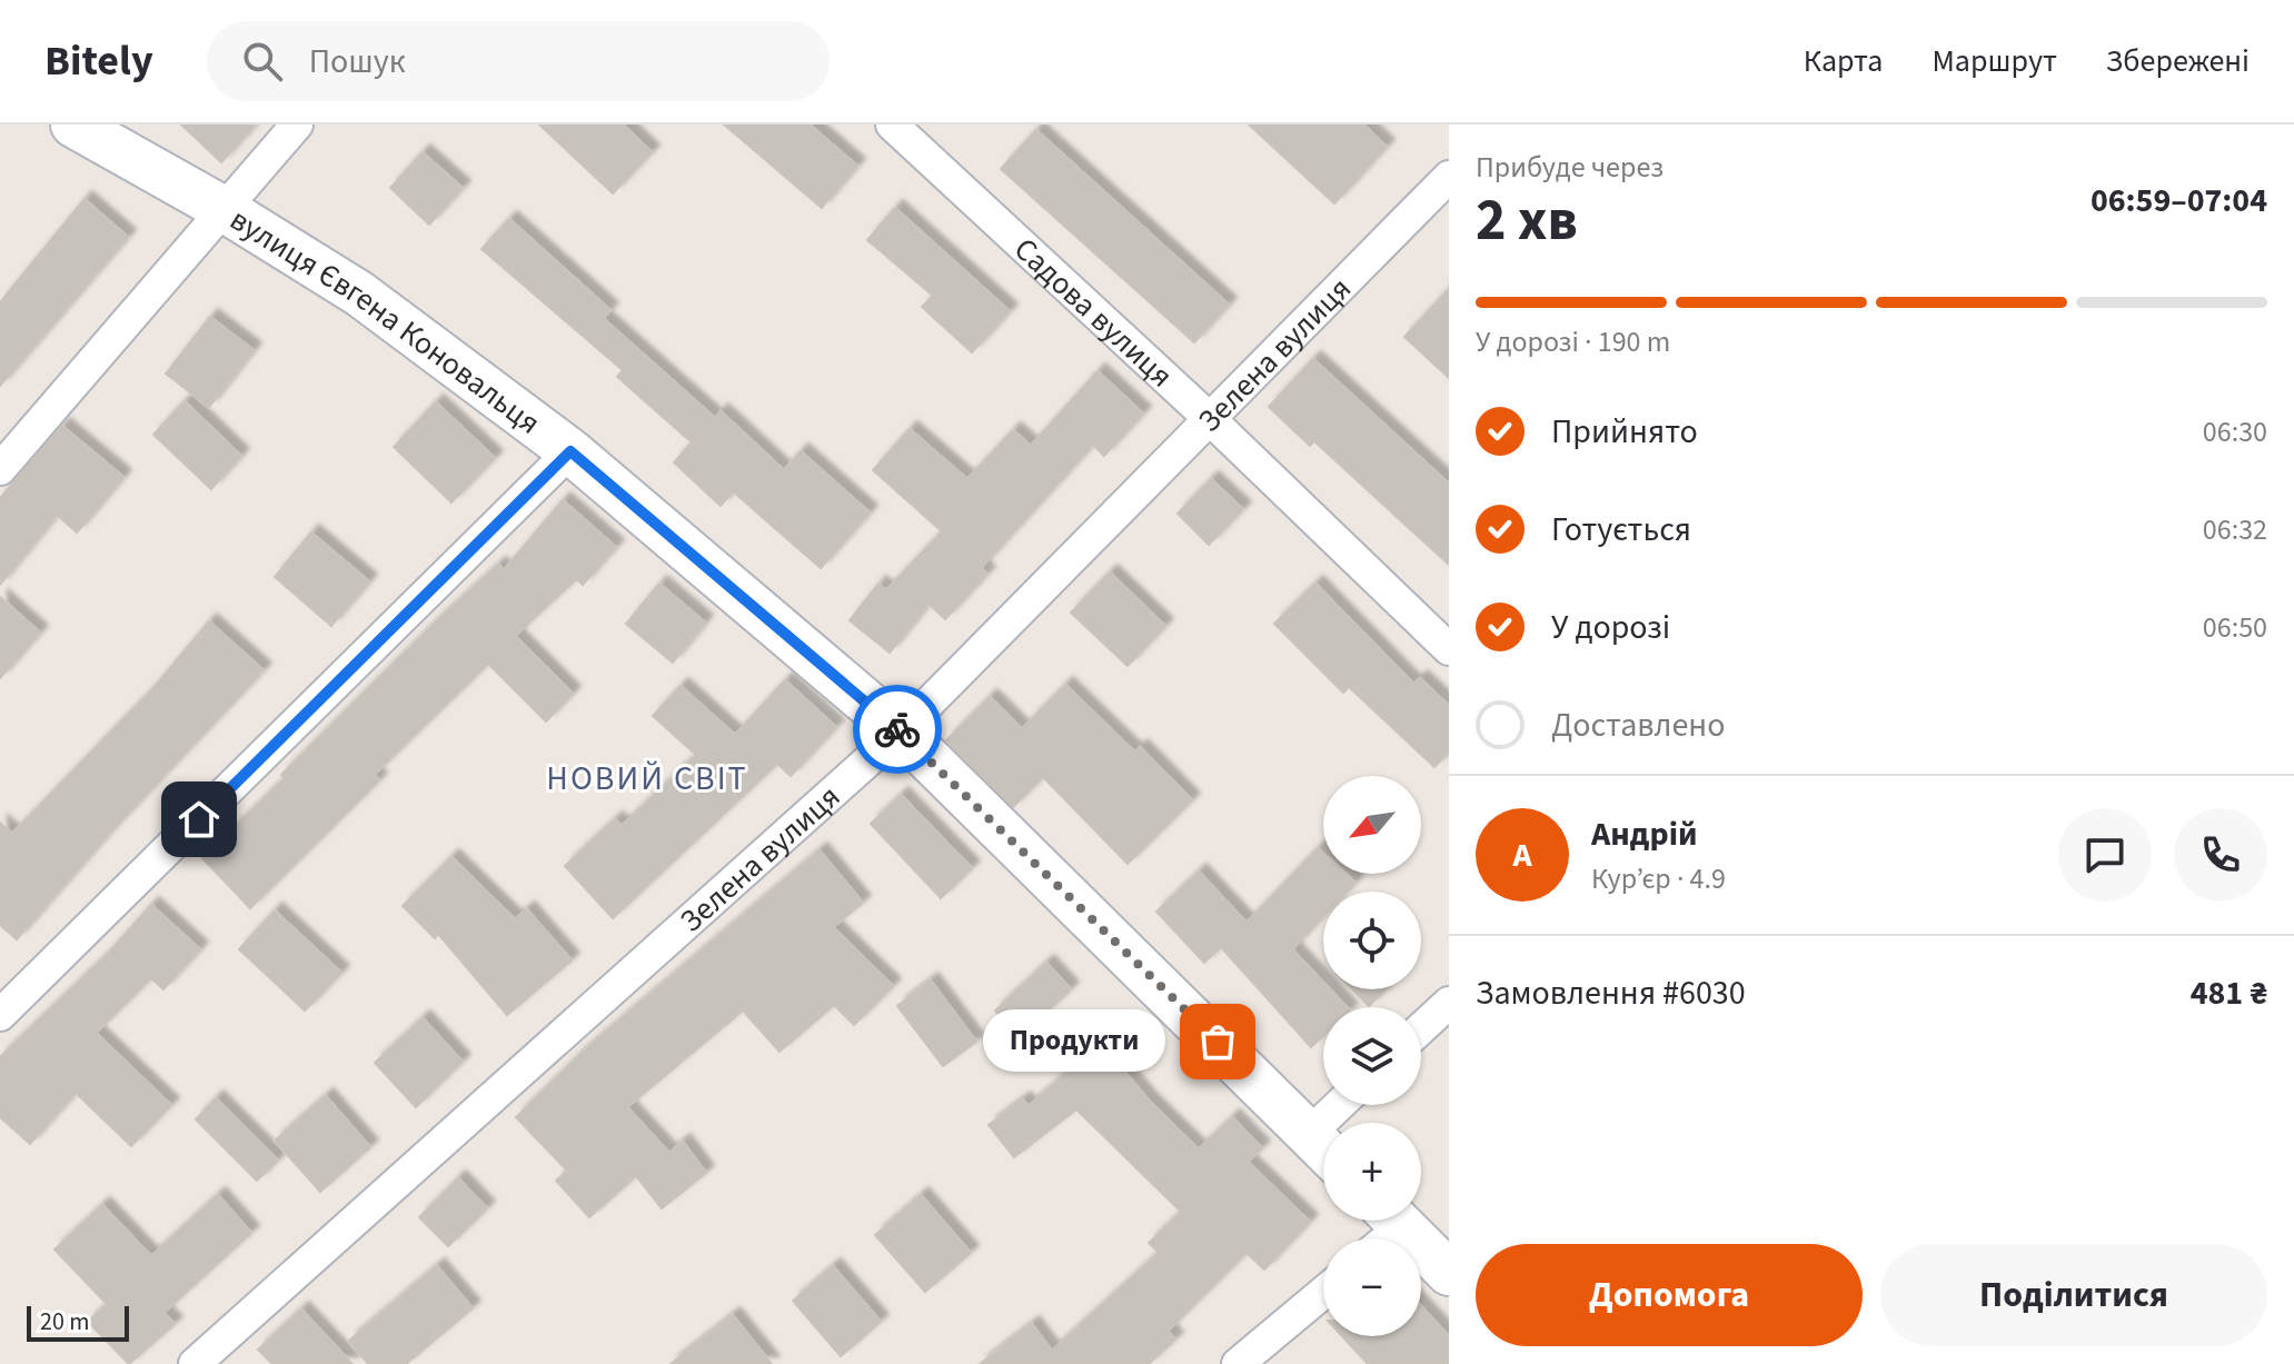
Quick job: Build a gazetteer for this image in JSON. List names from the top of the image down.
{
  "streets": {
    "street": ["Садова вулиця", "вулиця Євгена Коновальця", "Зелена вулиця"]
  },
  "crossings": [
    ["Садова вулиця", "Зелена вулиця"],
    ["вулиця Євгена Коновальця", "Зелена вулиця"]
  ],
  "districts": ["НОВИЙ СВІТ"],
  "places": ["Продукти"],
  "scale_bar": "20 m",
  "north": "bottom left",
  "page": {
    "header": "Bitely",
    "search": "Пошук",
    "nav": ["Карта", "Маршрут", "Збережені"],
    "heading": ["2 хв", "Прибуде через", "06:59–07:04"],
    "panel": [
      "Андрій",
      "Кур’єр · 4.9",
      "Замовлення #6030",
      "481 ₴"
    ],
    "bar": "У дорозі · 190 m",
    "list": [
      ["Прийнято", "06:30"],
      ["Готується", "06:32"],
      ["У дорозі", "06:50"],
      "Доставлено"
    ],
    "map_buttons": ["+", "−"],
    "round": "А",
    "bubble": "Продукти",
    "buttons": ["Допомога", "Поділитися"],
    "scale": "20 m"
  }
}
